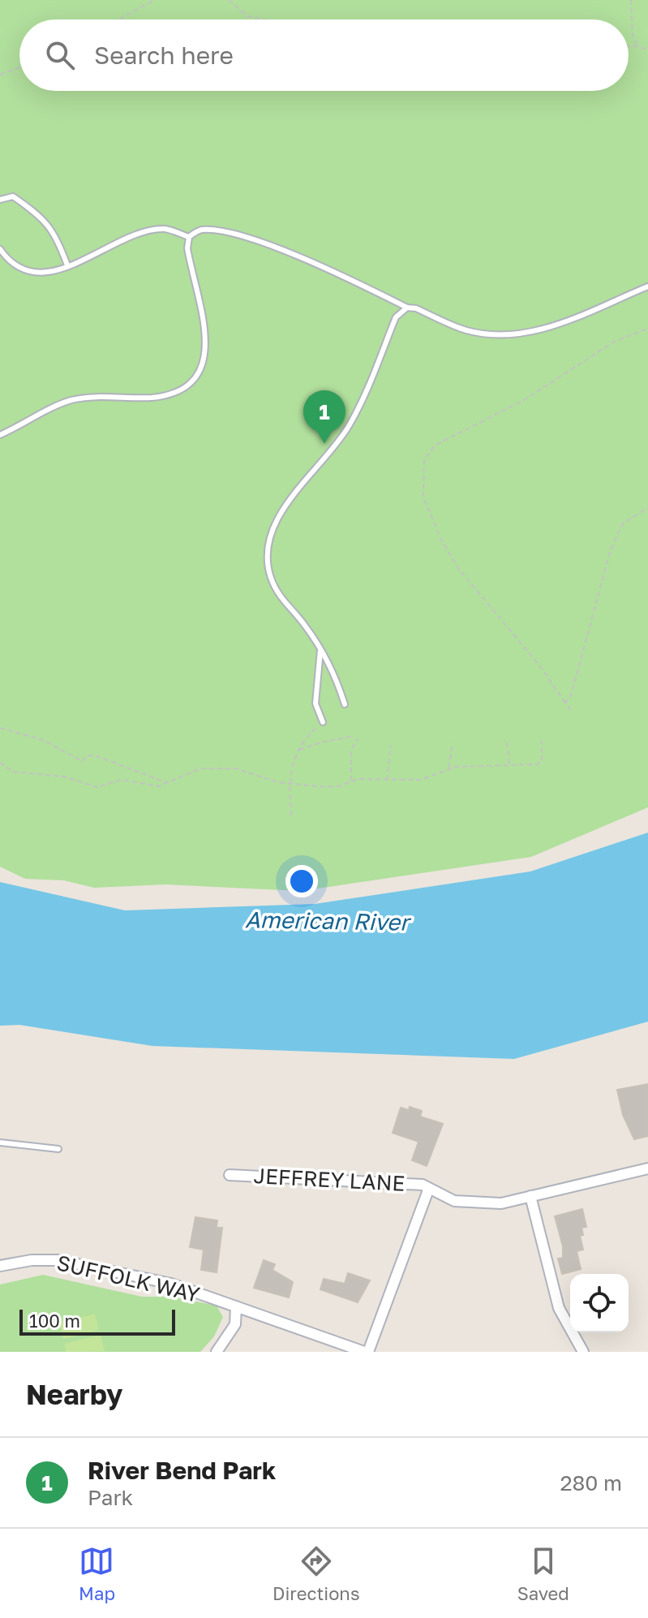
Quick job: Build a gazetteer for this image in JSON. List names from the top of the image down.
{
  "streets": {
    "street": ["JEFFREY LANE", "SUFFOLK WAY"]
  },
  "water": ["American River"],
  "scale_bar": "100 m",
  "page": {
    "search": "Search here",
    "pins": "1",
    "scale": "100 m",
    "heading": "Nearby",
    "list": [
      {
        "mark": "1",
        "name": "River Bend Park",
        "note": "Park",
        "value": "280 m"
      }
    ],
    "nav": ["Map", "Directions", "Saved"]
  }
}
